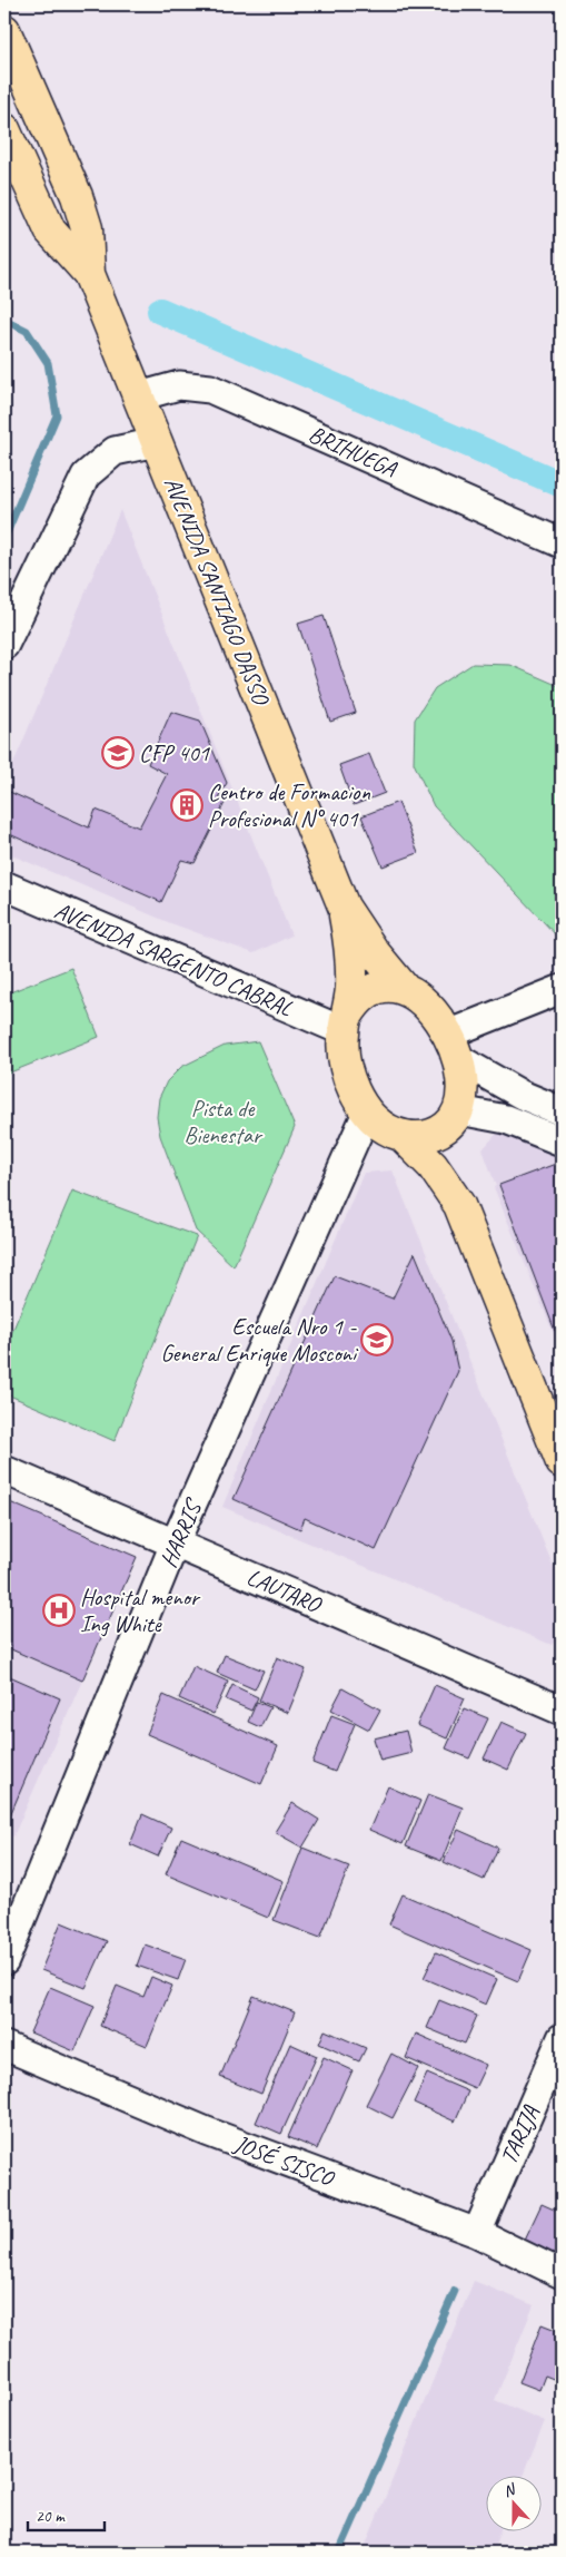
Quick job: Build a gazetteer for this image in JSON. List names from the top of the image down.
{
  "streets": {
    "main road": ["AVENIDA SANTIAGO DASSO"],
    "street": [
      "BRIHUEGA",
      "AVENIDA SARGENTO CABRAL",
      "HARRIS",
      "LAUTARO",
      "TARIJA",
      "JOSÉ SISCO"
    ]
  },
  "crossings": [
    ["BRIHUEGA", "AVENIDA SANTIAGO DASSO"],
    ["AVENIDA SANTIAGO DASSO", "AVENIDA SARGENTO CABRAL"],
    ["AVENIDA SANTIAGO DASSO", "HARRIS"],
    ["AVENIDA SARGENTO CABRAL", "HARRIS"],
    ["HARRIS", "LAUTARO"],
    ["TARIJA", "JOSÉ SISCO"]
  ],
  "parks": ["Pista de Bienestar"],
  "places": {
    "school or university": ["CFP 401", "Escuela Nro 1 - General Enrique Mosconi"],
    "building": ["Centro de Formacion Profesional N° 401"],
    "hospital": ["Hospital menor Ing White"]
  },
  "scale_bar": "20 m",
  "north": "top"
}
